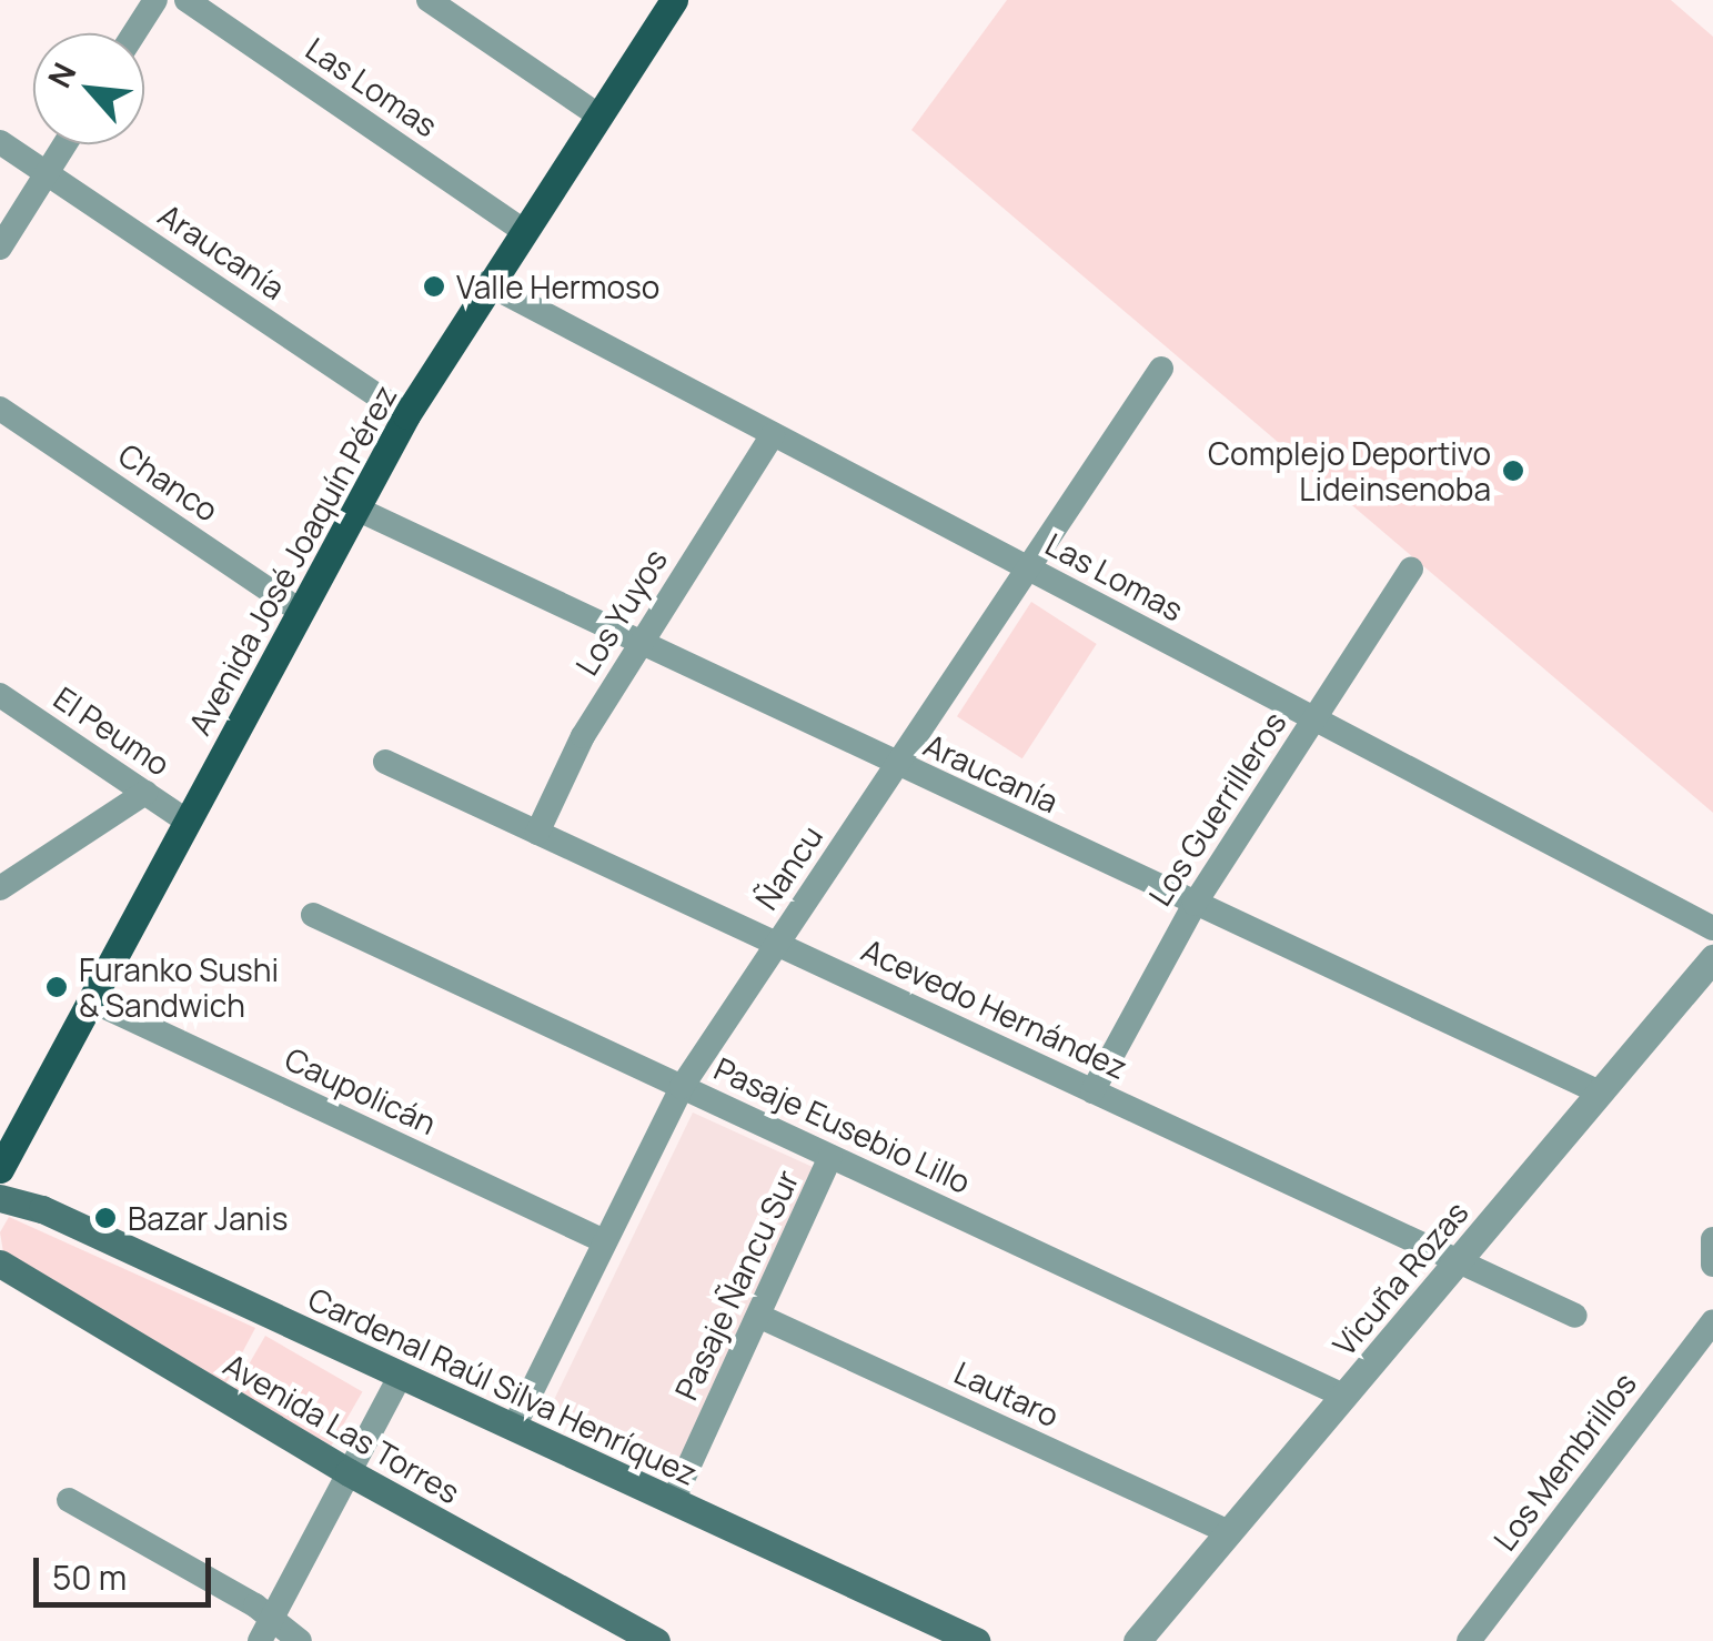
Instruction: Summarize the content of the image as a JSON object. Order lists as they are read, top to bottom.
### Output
{
  "streets": {
    "main road": ["Avenida José Joaquín Pérez", "Cardenal Raúl Silva Henríquez", "Avenida Las Torres"],
    "street": [
      "Las Lomas",
      "Araucanía",
      "Chanco",
      "Los Yuyos",
      "El Peumo",
      "Los Guerrilleros",
      "Ñancu",
      "Acevedo Hernández",
      "Caupolicán",
      "Pasaje Eusebio Lillo",
      "Vicuña Rozas",
      "Pasaje Ñancu Sur",
      "Lautaro",
      "Los Membrillos"
    ]
  },
  "crossings": [
    ["Las Lomas", "Avenida José Joaquín Pérez"],
    ["Las Lomas", "Los Yuyos"],
    ["Las Lomas", "Los Guerrilleros"],
    ["Las Lomas", "Ñancu"],
    ["Araucanía", "Avenida José Joaquín Pérez"],
    ["Araucanía", "Los Yuyos"],
    ["Araucanía", "Los Guerrilleros"],
    ["Araucanía", "Ñancu"],
    ["Araucanía", "Vicuña Rozas"],
    ["Chanco", "Avenida José Joaquín Pérez"],
    ["Avenida José Joaquín Pérez", "El Peumo"],
    ["Avenida José Joaquín Pérez", "Caupolicán"],
    ["Los Yuyos", "Acevedo Hernández"],
    ["Los Guerrilleros", "Acevedo Hernández"],
    ["Ñancu", "Acevedo Hernández"],
    ["Ñancu", "Caupolicán"],
    ["Ñancu", "Pasaje Eusebio Lillo"],
    ["Ñancu", "Cardenal Raúl Silva Henríquez"],
    ["Acevedo Hernández", "Vicuña Rozas"],
    ["Pasaje Eusebio Lillo", "Vicuña Rozas"],
    ["Pasaje Eusebio Lillo", "Pasaje Ñancu Sur"],
    ["Vicuña Rozas", "Lautaro"],
    ["Pasaje Ñancu Sur", "Cardenal Raúl Silva Henríquez"],
    ["Pasaje Ñancu Sur", "Lautaro"]
  ],
  "places": [
    "Valle Hermoso",
    "Complejo Deportivo Lideinsenoba",
    "Furanko Sushi & Sandwich",
    "Bazar Janis"
  ],
  "scale_bar": "50 m",
  "north": "top left"
}
